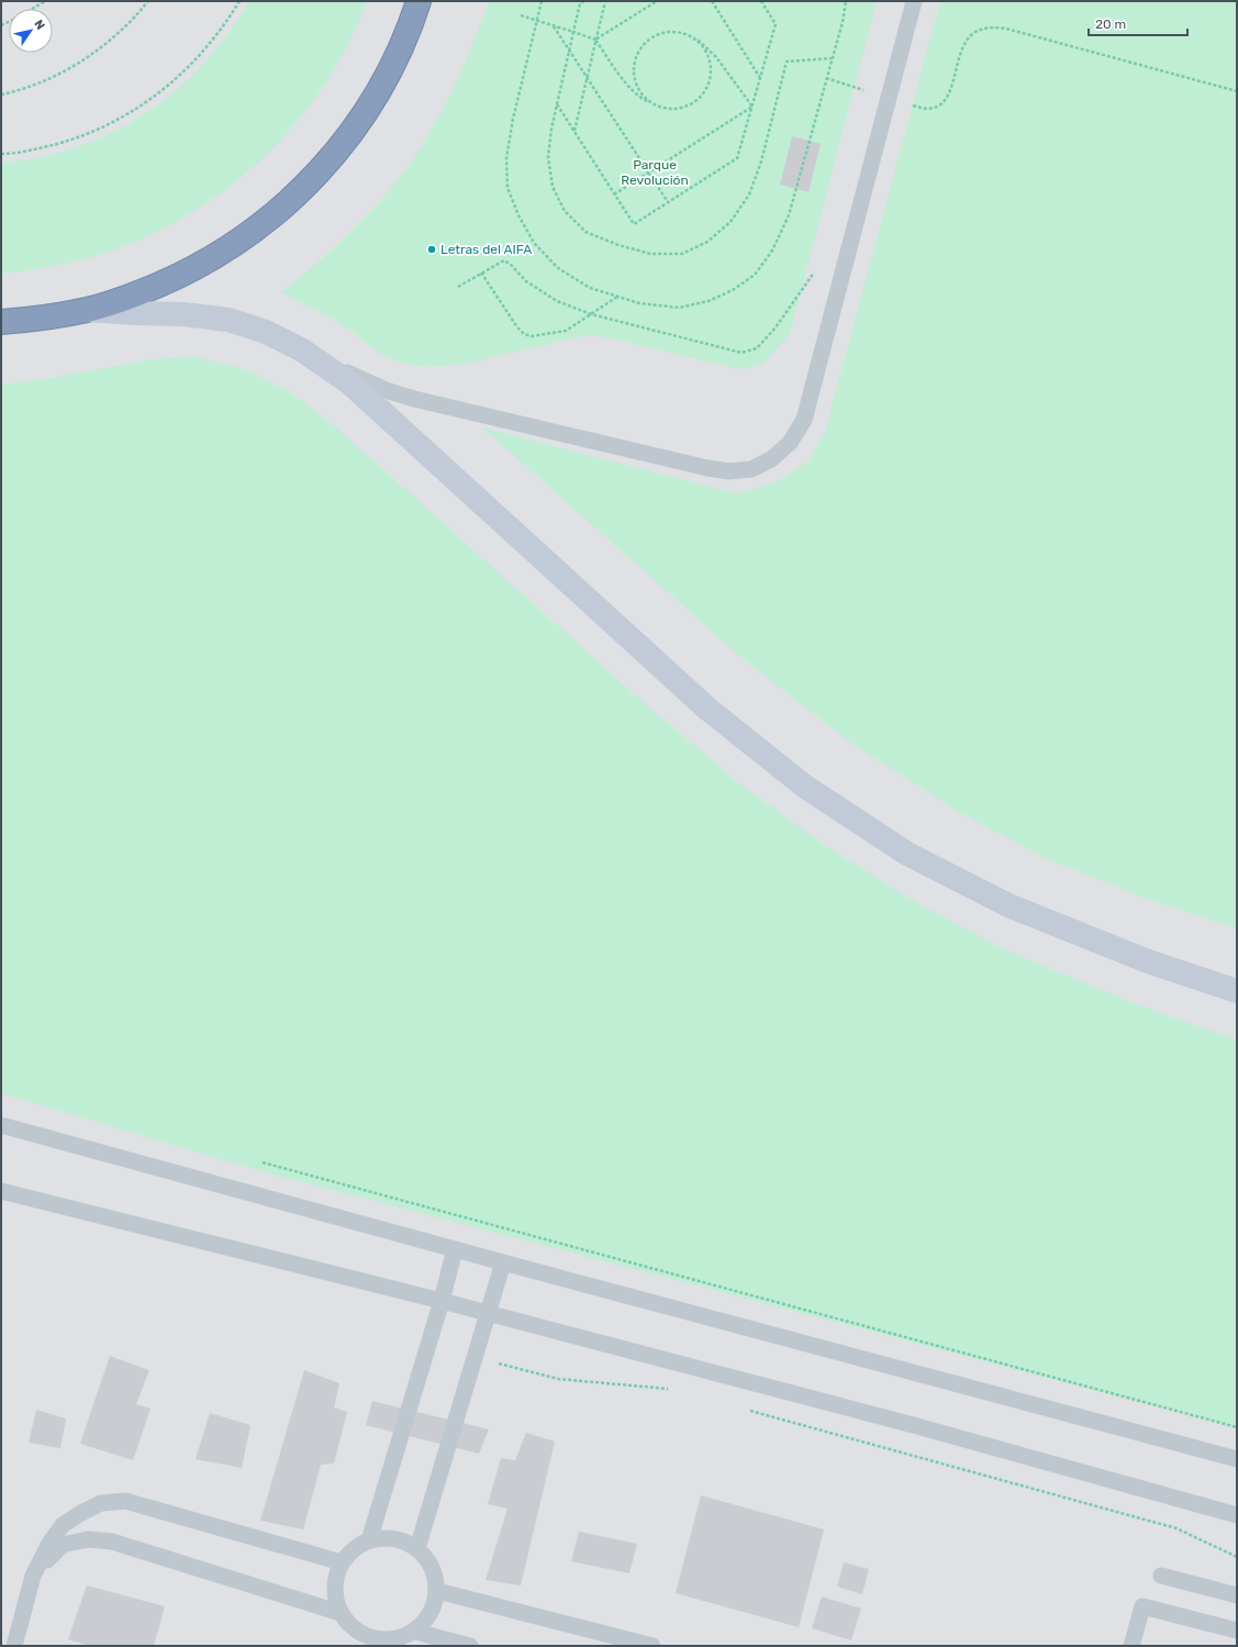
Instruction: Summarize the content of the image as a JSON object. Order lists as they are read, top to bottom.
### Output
{
  "parks": ["Parque Revolución"],
  "places": ["Letras del AIFA"],
  "scale_bar": "20 m",
  "north": "top right"
}
